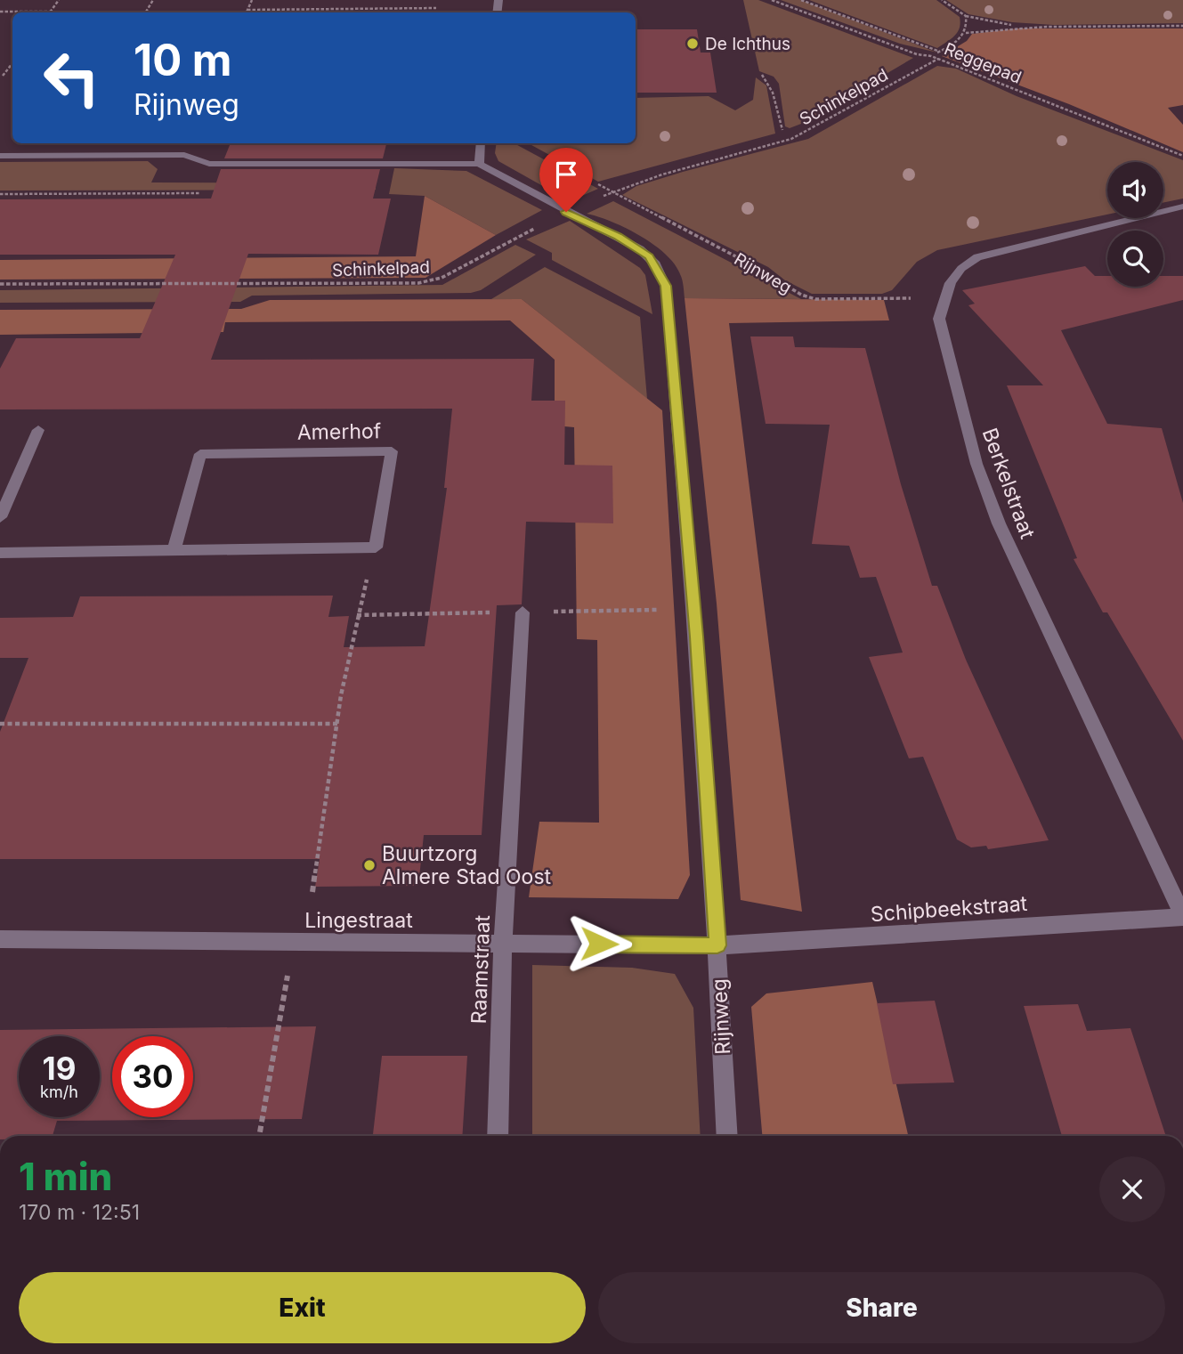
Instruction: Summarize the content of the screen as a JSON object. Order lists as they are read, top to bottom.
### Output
{
  "streets": {
    "street": [
      "Rijnweg",
      "Amerhof",
      "Berkelstraat",
      "Schipbeekstraat",
      "Lingestraat",
      "Raamstraat"
    ],
    "path": ["Reggepad", "Schinkelpad"]
  },
  "crossings": [
    ["Reggepad", "Schinkelpad"],
    ["Schinkelpad", "Rijnweg"],
    ["Rijnweg", "Berkelstraat"],
    ["Rijnweg", "Schipbeekstraat"],
    ["Rijnweg", "Lingestraat"],
    ["Berkelstraat", "Schipbeekstraat"],
    ["Schipbeekstraat", "Lingestraat"],
    ["Lingestraat", "Raamstraat"]
  ],
  "places": ["De Ichthus", "Buurtzorg Almere Stad Oost"],
  "page": {
    "turn": ["10 m", "Rijnweg"],
    "speed": "19 km/h",
    "limit": "30",
    "heading": ["1 min", "170 m · 12:51"],
    "buttons": ["Exit", "Share"]
  }
}
